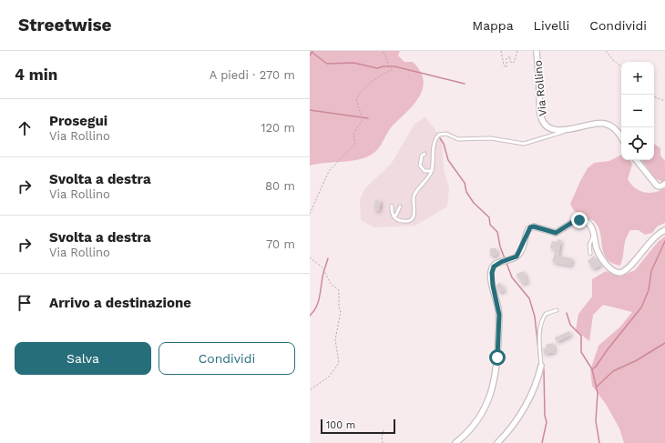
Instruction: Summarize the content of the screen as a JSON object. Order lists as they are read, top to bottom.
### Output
{
  "streets": {
    "street": ["Via Rollino"]
  },
  "scale_bar": "100 m",
  "page": {
    "header": "Streetwise",
    "nav": ["Mappa", "Livelli", "Condividi"],
    "heading": ["4 min", "A piedi · 270 m"],
    "map_buttons": ["+", "−"],
    "list": [
      ["Prosegui", "Via Rollino", "120 m"],
      ["Svolta a destra", "Via Rollino", "80 m"],
      ["Svolta a destra", "Via Rollino", "70 m"],
      "Arrivo a destinazione"
    ],
    "buttons": ["Salva", "Condividi"],
    "scale": "100 m"
  }
}
